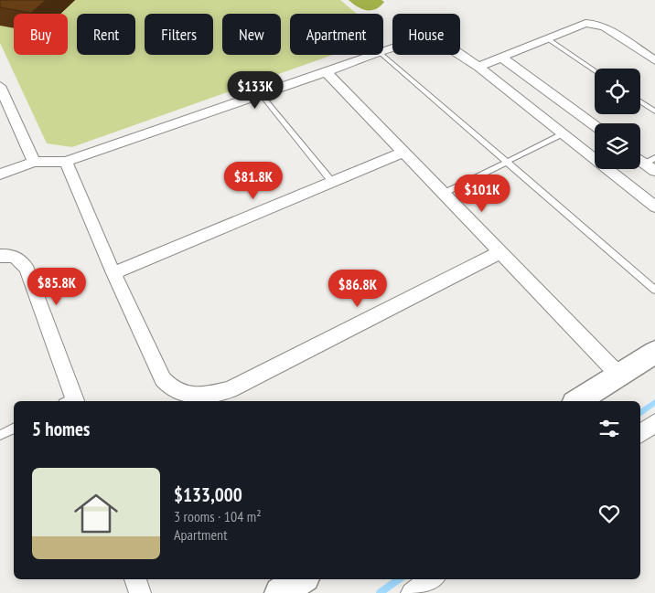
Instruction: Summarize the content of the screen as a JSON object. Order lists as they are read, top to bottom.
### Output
{
  "page": {
    "chip": [
      "Buy",
      "Rent",
      "Filters",
      "New",
      "Apartment",
      "House"
    ],
    "price": [
      "$133K",
      "$81.8K",
      "$101K",
      "$85.8K",
      "$86.8K"
    ],
    "heading": "5 homes",
    "list": [
      {
        "name": "$133,000",
        "note": "3 rooms · 104 m² · Apartment"
      }
    ]
  }
}
